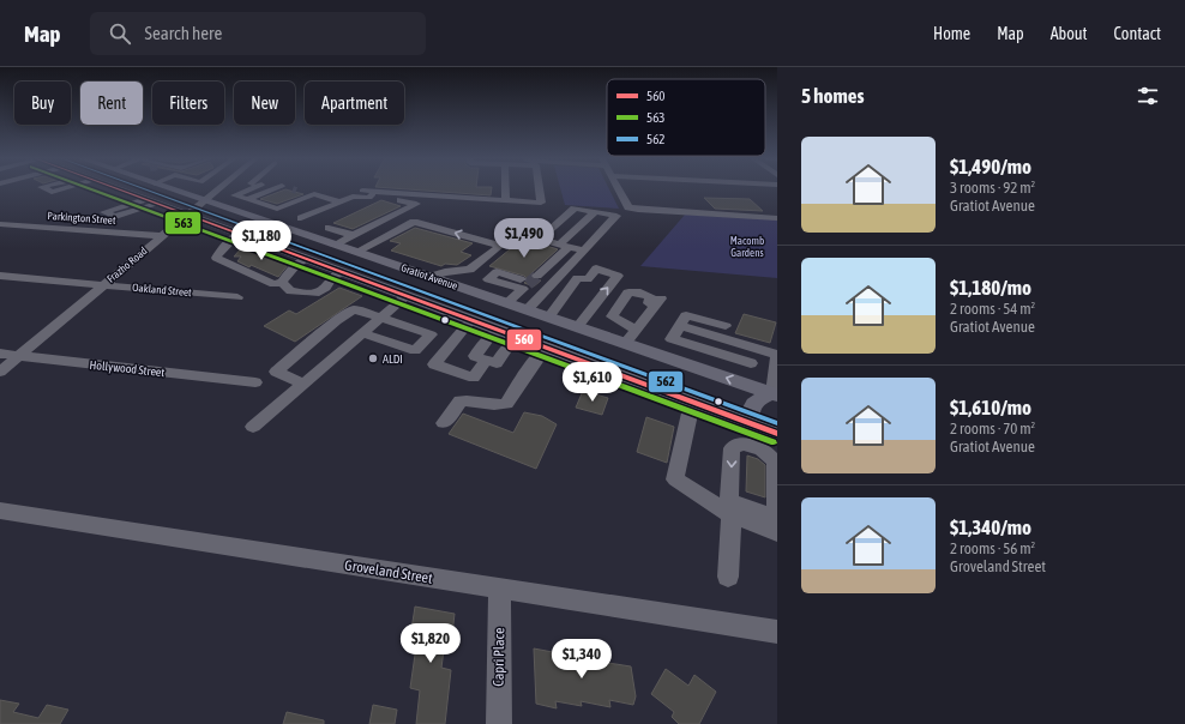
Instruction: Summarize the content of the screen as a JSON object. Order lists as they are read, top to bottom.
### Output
{
  "streets": {
    "main road": ["Gratiot Avenue"],
    "street": [
      "Parkington Street",
      "Frazho Road",
      "Oakland Street",
      "Hollywood Street",
      "Groveland Street",
      "Capri Place"
    ]
  },
  "crossings": [
    ["Parkington Street", "Frazho Road"],
    ["Frazho Road", "Gratiot Avenue"],
    ["Frazho Road", "Oakland Street"],
    ["Frazho Road", "Hollywood Street"],
    ["Groveland Street", "Capri Place"]
  ],
  "parks": ["Macomb Gardens"],
  "places": ["ALDI"],
  "lines": ["transit line 560", "transit line 563", "transit line 562"],
  "legend": ["560", "563", "562"],
  "page": {
    "header": "Map",
    "search": "Search here",
    "nav": [
      "Home",
      "Map",
      "About",
      "Contact"
    ],
    "heading": "5 homes",
    "chip": [
      "Buy",
      "Rent",
      "Filters",
      "New",
      "Apartment"
    ],
    "list": [
      {
        "name": "$1,490/mo",
        "note": "3 rooms · 92 m² · Gratiot Avenue"
      },
      {
        "name": "$1,180/mo",
        "note": "2 rooms · 54 m² · Gratiot Avenue"
      },
      {
        "name": "$1,610/mo",
        "note": "2 rooms · 70 m² · Gratiot Avenue"
      },
      {
        "name": "$1,340/mo",
        "note": "2 rooms · 56 m² · Groveland Street"
      }
    ],
    "price": [
      "$1,490",
      "$1,180",
      "$1,610",
      "$1,820",
      "$1,340"
    ]
  }
}
